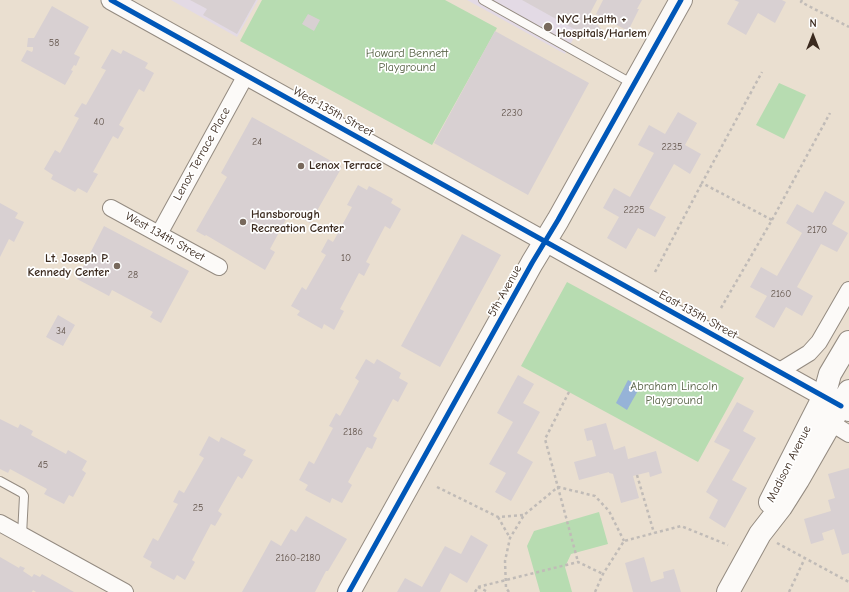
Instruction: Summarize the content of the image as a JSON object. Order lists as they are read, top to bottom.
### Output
{
  "streets": {
    "main road": ["5th Avenue", "Madison Avenue"],
    "street": [
      "West 135th Street",
      "Lenox Terrace Place",
      "West 134th Street",
      "East 135th Street"
    ]
  },
  "crossings": [
    ["West 135th Street", "Lenox Terrace Place"],
    ["West 135th Street", "5th Avenue"],
    ["West 135th Street", "East 135th Street"],
    ["Lenox Terrace Place", "West 134th Street"],
    ["5th Avenue", "East 135th Street"],
    ["East 135th Street", "Madison Avenue"]
  ],
  "parks": ["Howard Bennett Playground", "Abraham Lincoln Playground"],
  "places": [
    "NYC Health + Hospitals/Harlem",
    "Lenox Terrace",
    "Hansborough Recreation Center",
    "Lt. Joseph P. Kennedy Center"
  ],
  "house_numbers": [
    "58",
    "2230",
    "40",
    "24",
    "2235",
    "2225",
    "2170",
    "10",
    "28",
    "2160",
    "34",
    "2186",
    "45",
    "25",
    "2160-2180"
  ],
  "north": "top"
}
